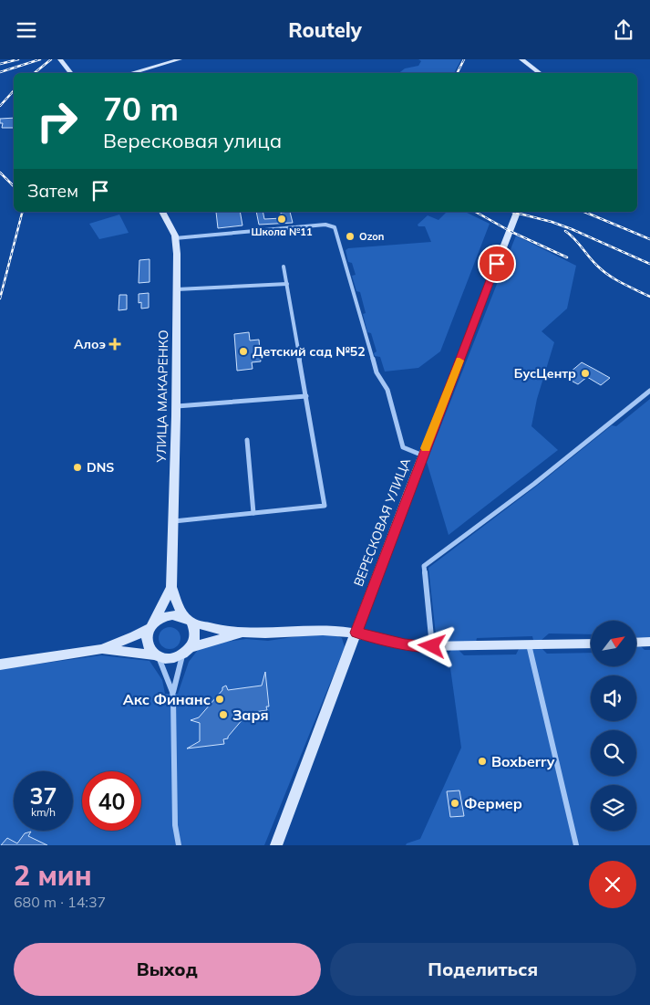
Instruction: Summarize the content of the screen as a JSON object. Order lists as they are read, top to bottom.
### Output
{
  "streets": {
    "street": ["УЛИЦА МАКАРЕНКО", "ВЕРЕСКОВАЯ УЛИЦА"]
  },
  "places": {
    "other": [
      "Школа №11",
      "Ozon",
      "Детский сад №52",
      "БусЦентр",
      "DNS",
      "Акс Финанс",
      "Заря",
      "Boxberry",
      "Фермер"
    ],
    "health": ["Алоэ"]
  },
  "north": "top right",
  "page": {
    "header": "Routely",
    "turn": ["70 m", "Вересковая улица"],
    "then": "Затем",
    "speed": "37 km/h",
    "limit": "40",
    "heading": ["2 мин", "680 m · 14:37"],
    "buttons": ["Выход", "Поделиться"]
  }
}
